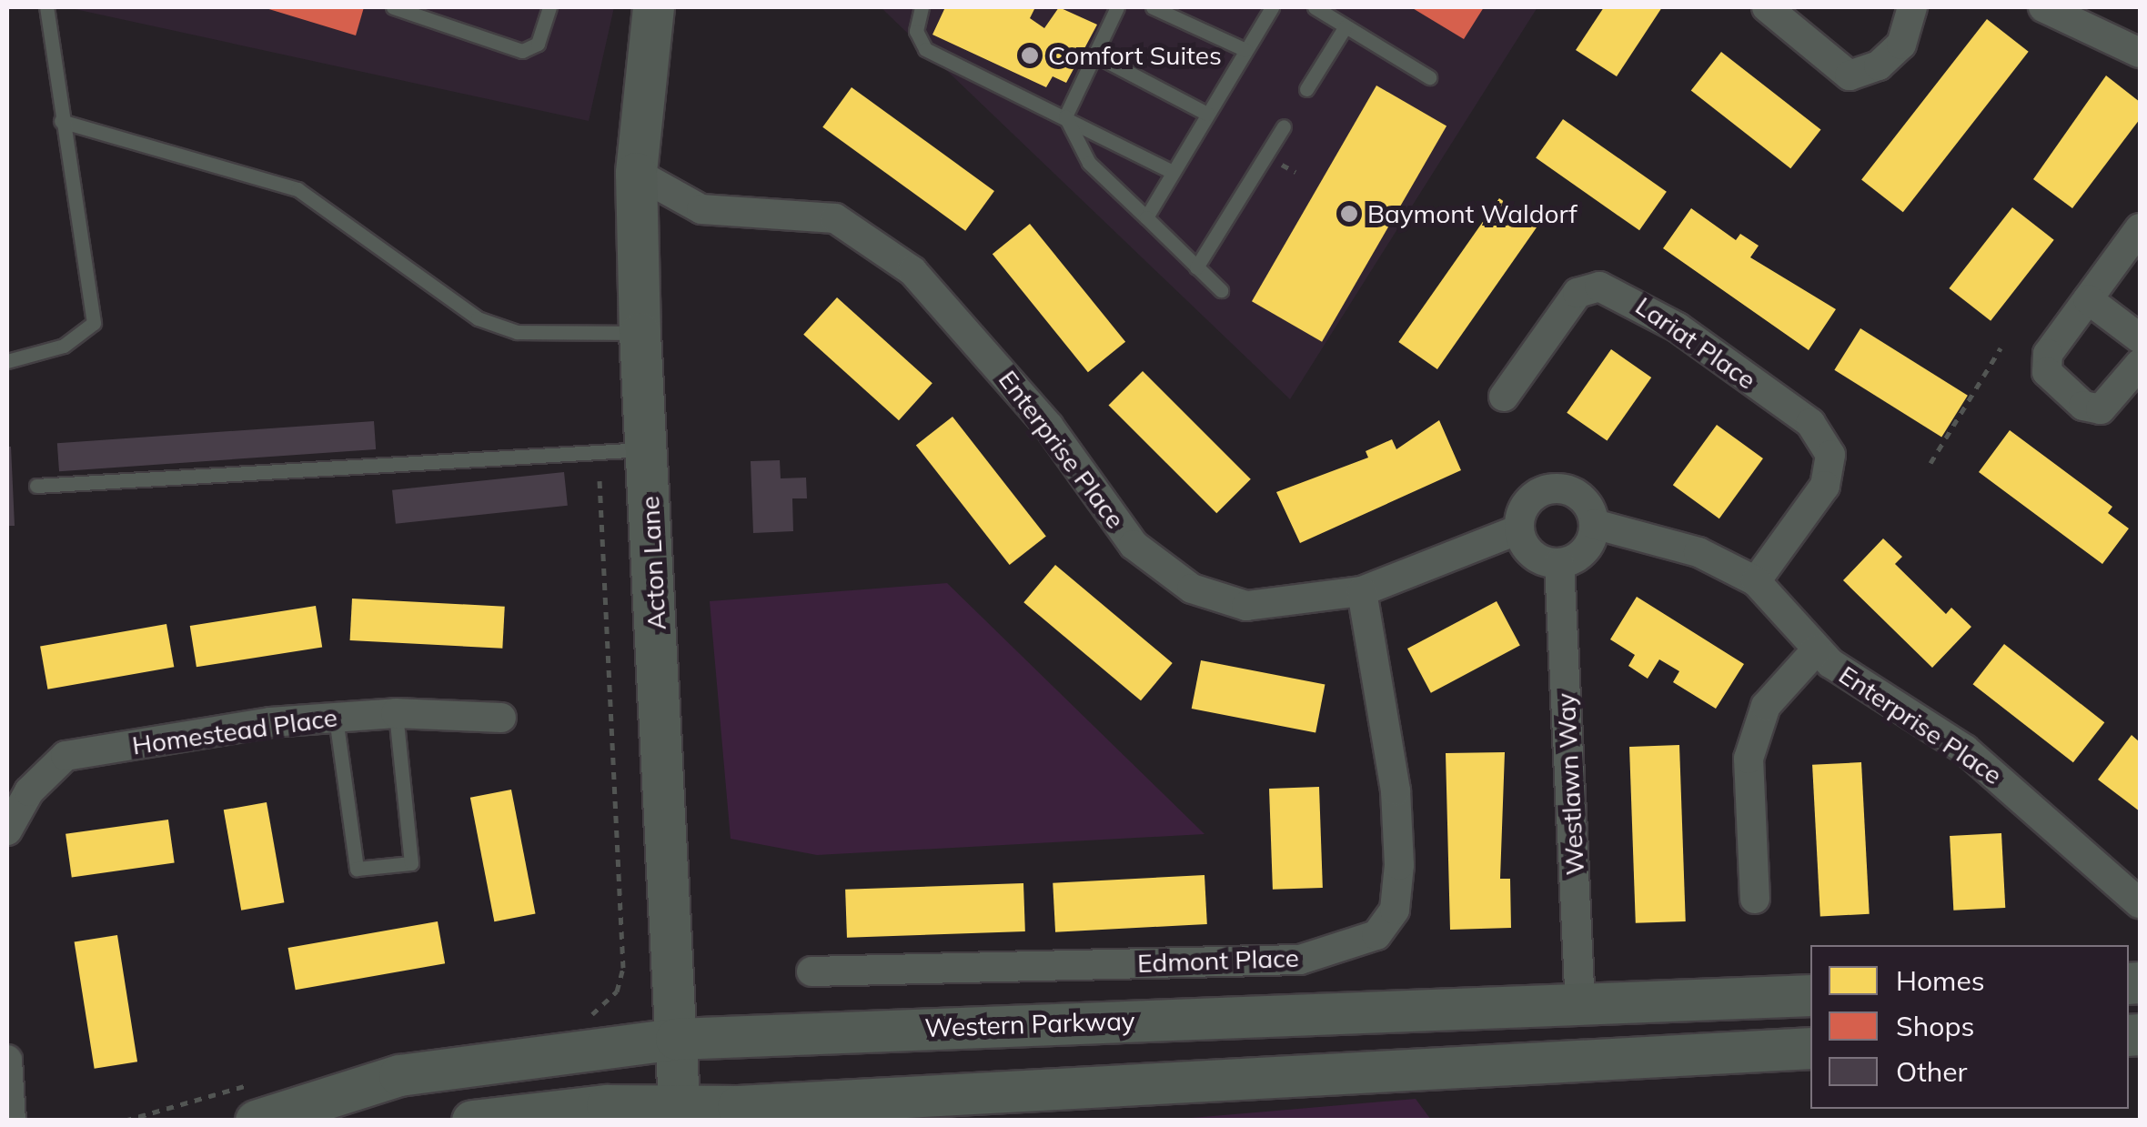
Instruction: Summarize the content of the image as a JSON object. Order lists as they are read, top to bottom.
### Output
{
  "streets": {
    "main road": ["Acton Lane", "Western Parkway"],
    "street": [
      "Lariat Place",
      "Enterprise Place",
      "Homestead Place",
      "Westlawn Way",
      "Edmont Place"
    ]
  },
  "crossings": [
    ["Lariat Place", "Enterprise Place"],
    ["Enterprise Place", "Acton Lane"],
    ["Enterprise Place", "Westlawn Way"],
    ["Enterprise Place", "Edmont Place"],
    ["Acton Lane", "Western Parkway"],
    ["Westlawn Way", "Western Parkway"]
  ],
  "places": ["Comfort Suites", "Baymont Waldorf"],
  "legend": ["Homes", "Shops", "Other"]
}
